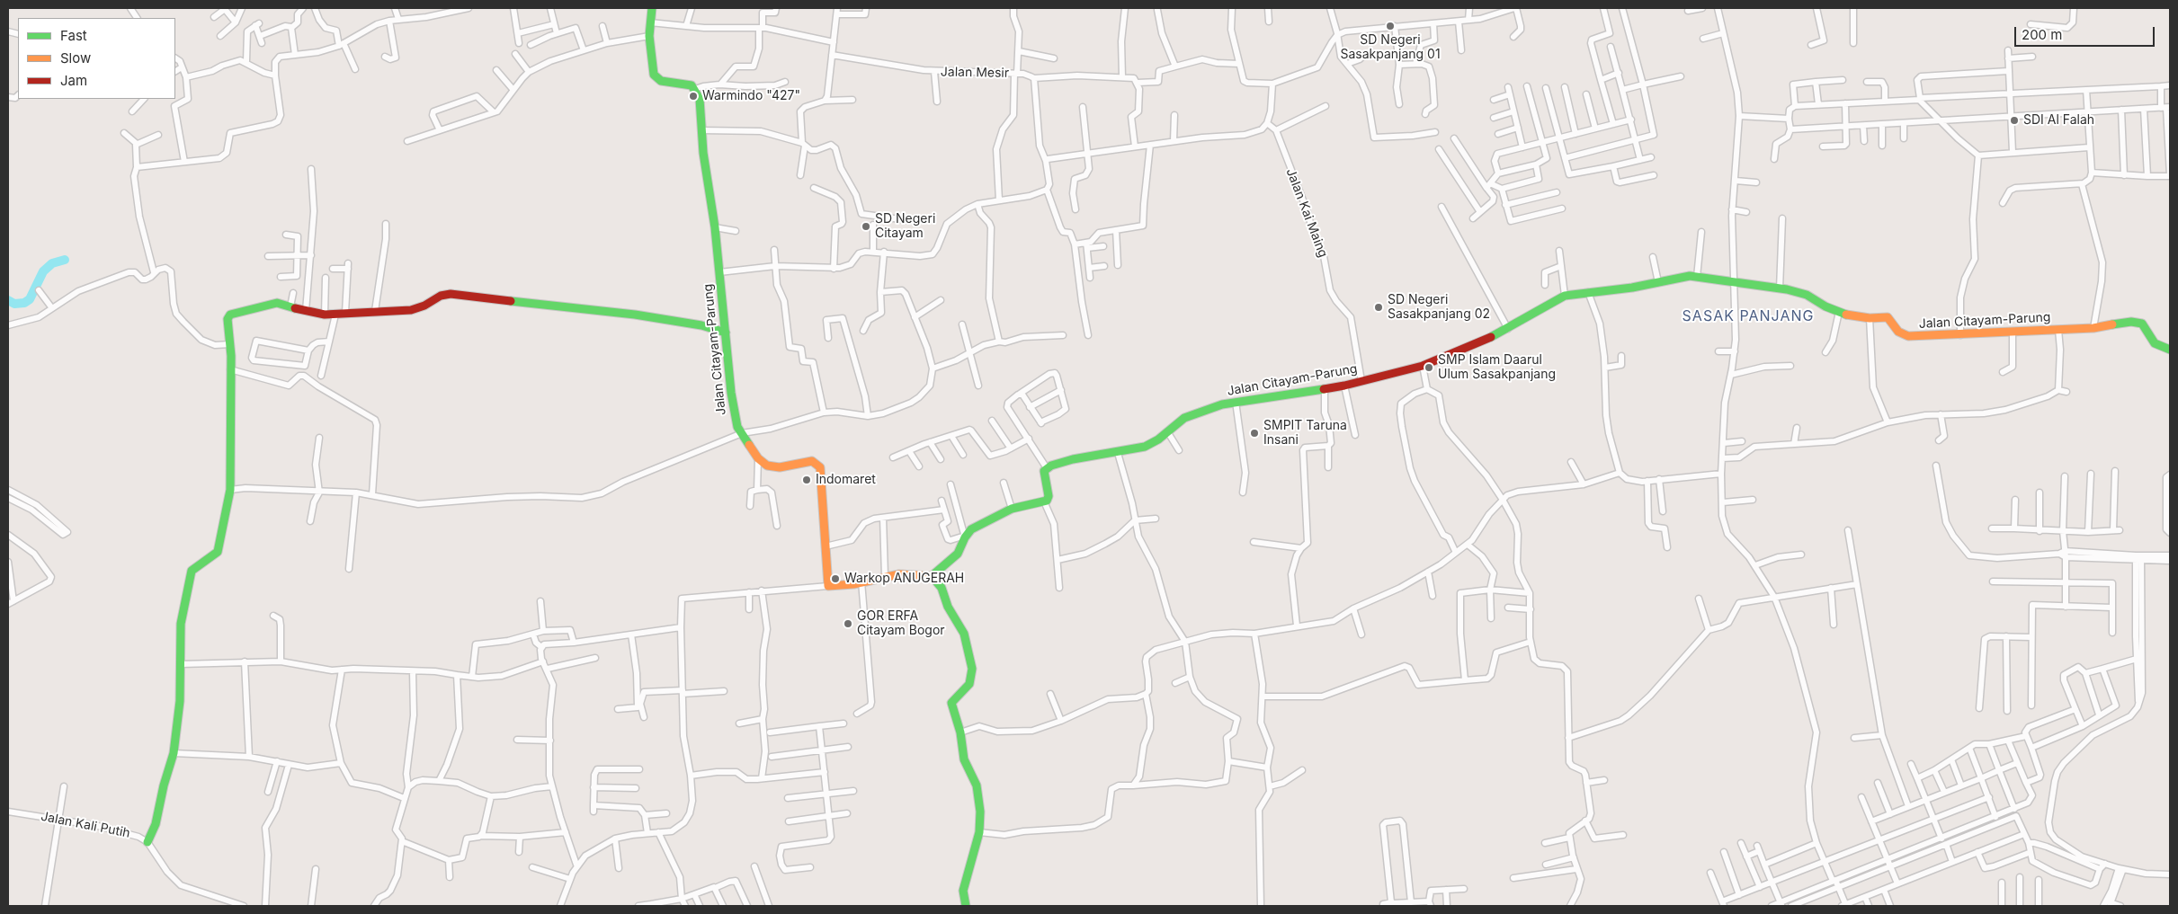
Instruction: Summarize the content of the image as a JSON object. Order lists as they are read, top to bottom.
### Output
{
  "streets": {
    "street": [
      "Jalan Mesir",
      "Jalan Kai Maing",
      "Jalan Citayam-Parung",
      "Jalan Kali Putih"
    ]
  },
  "crossings": [
    ["Jalan Kai Maing", "Jalan Citayam-Parung"]
  ],
  "districts": ["SASAK PANJANG"],
  "places": [
    "SD Negeri Sasakpanjang 01",
    "Warmindo \"427\"",
    "SDI Al Falah",
    "SD Negeri Citayam",
    "SD Negeri Sasakpanjang 02",
    "SMP Islam Daarul Ulum Sasakpanjang",
    "SMPIT Taruna Insani",
    "Indomaret",
    "Warkop ANUGERAH",
    "GOR ERFA Citayam Bogor"
  ],
  "legend": ["Fast", "Slow", "Jam"],
  "scale_bar": "200 m"
}
